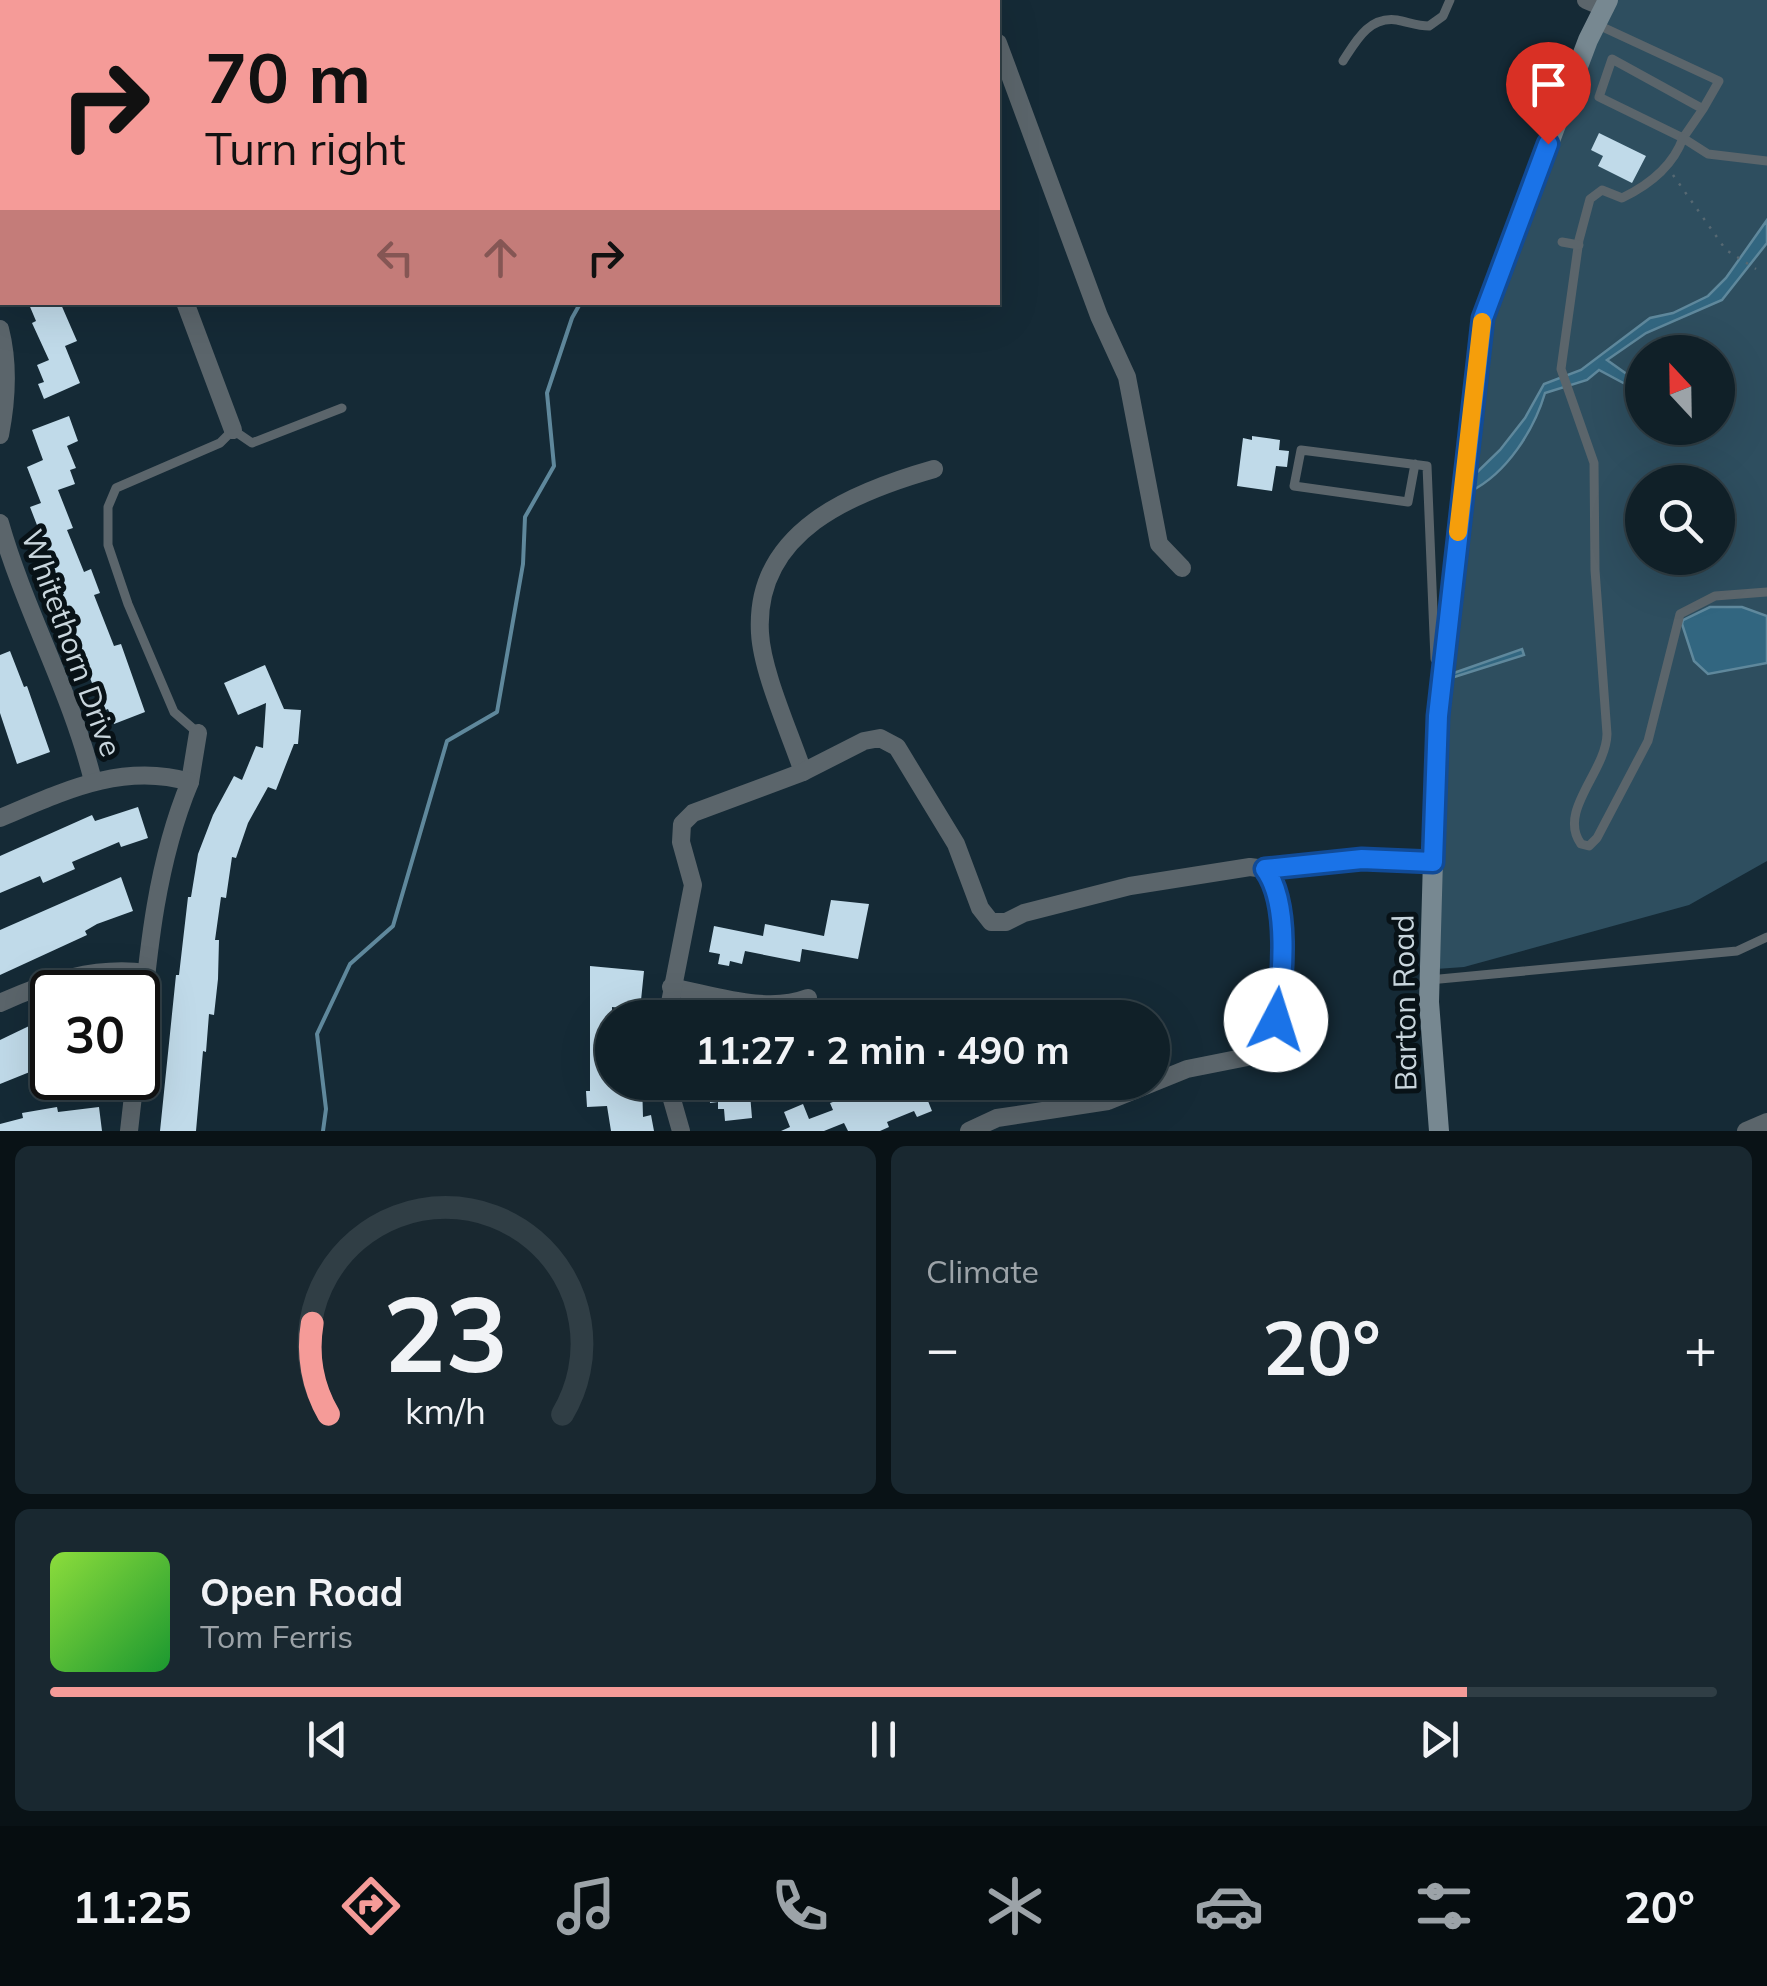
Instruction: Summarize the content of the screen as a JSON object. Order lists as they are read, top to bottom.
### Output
{
  "streets": {
    "street": ["Whitethorn Drive", "Barton Road"]
  },
  "north": "top",
  "page": {
    "turn": ["70 m", "Turn right"],
    "limit": "30",
    "trip": "11:27 · 2 min · 490 m",
    "tile": "Climate",
    "heat": ["−", "20°", "+"],
    "song": ["Open Road", "Tom Ferris"],
    "tabs": ["11:25", "20°"],
    "gauge": ["23", "km/h"]
  }
}
